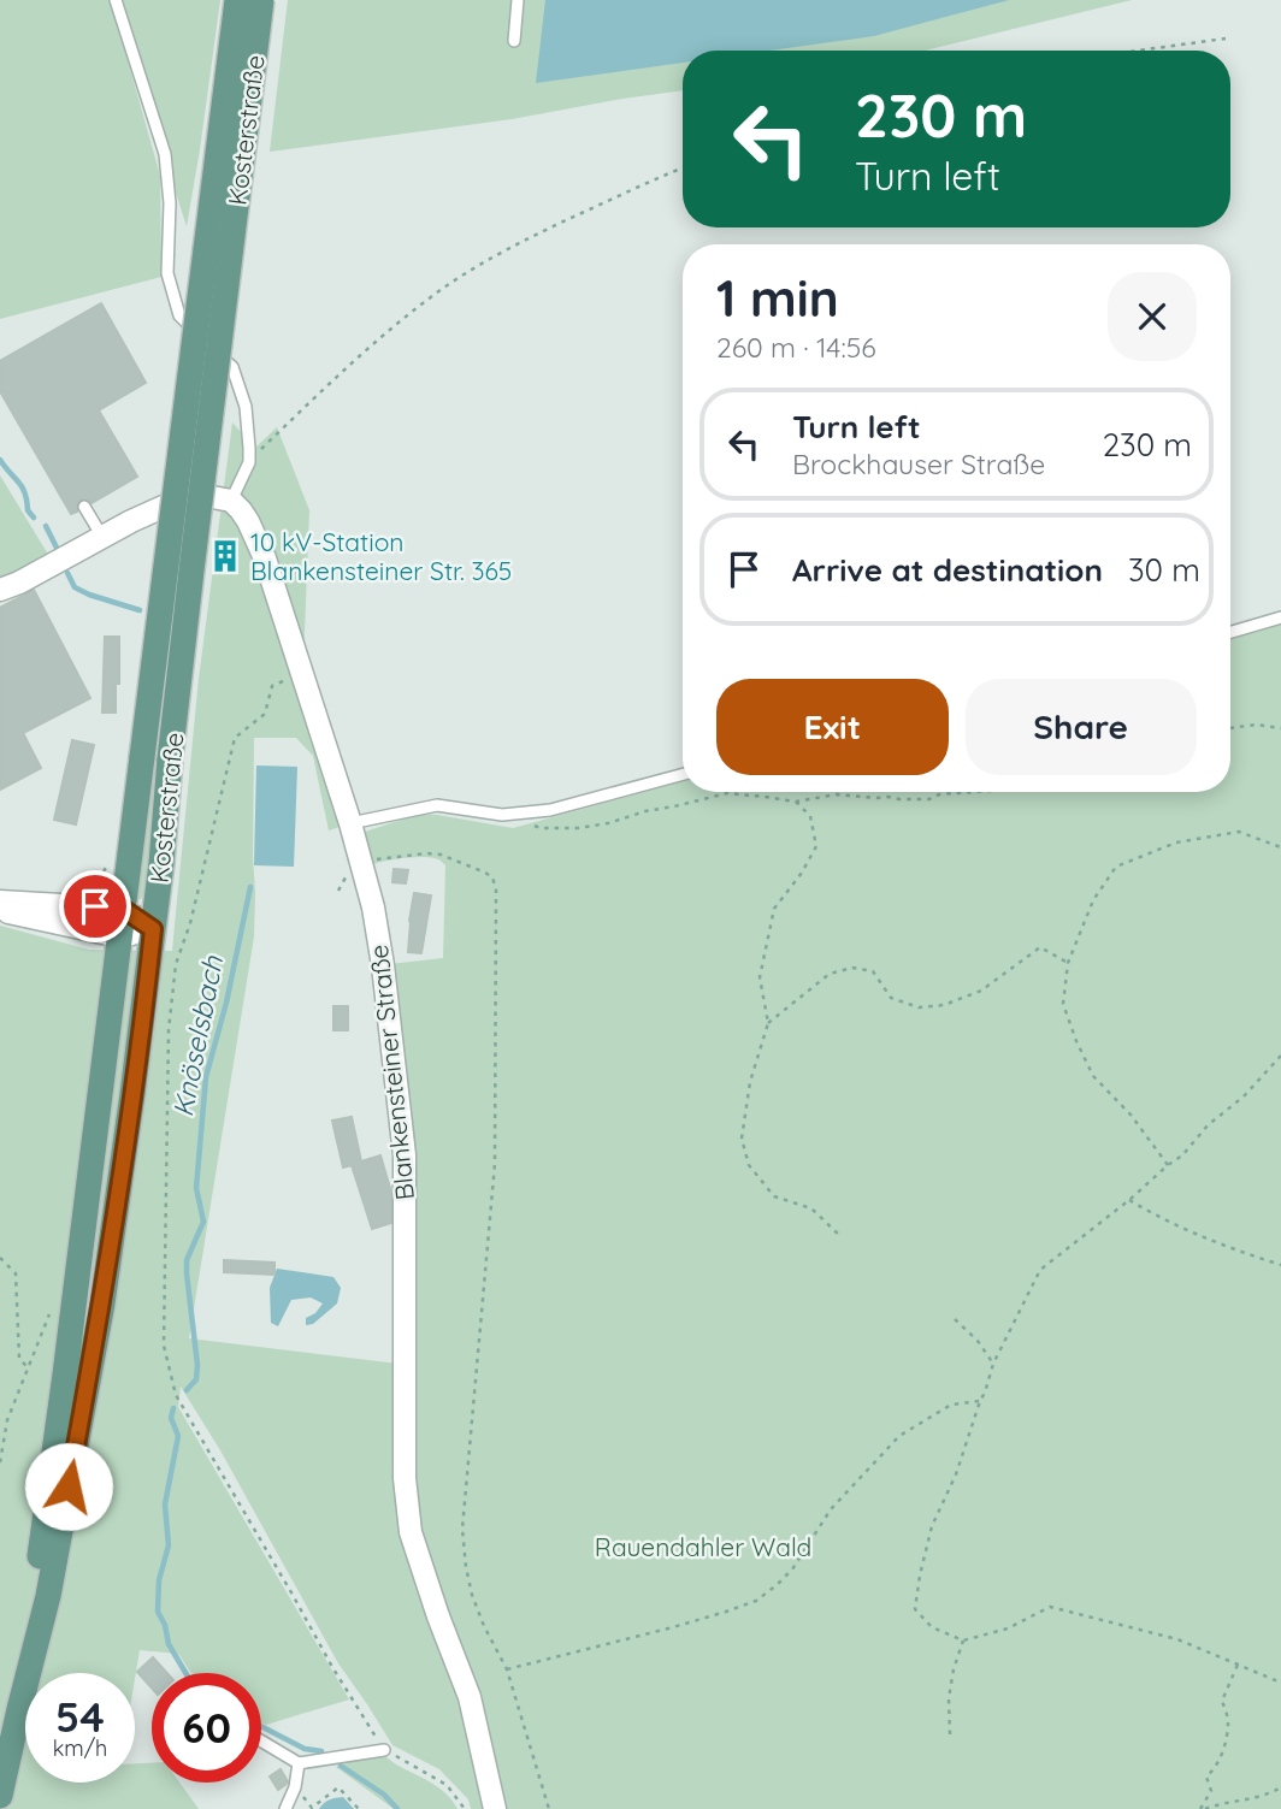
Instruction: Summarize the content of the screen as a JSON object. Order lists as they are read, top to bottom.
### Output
{
  "streets": {
    "main road": ["Kosterstraße"],
    "street": ["Blankensteiner Straße"]
  },
  "water": ["Knöselsbach"],
  "parks": ["Rauendahler Wald"],
  "places": {
    "building": ["10 kV-Station Blankensteiner Str. 365"]
  },
  "page": {
    "turn": ["230 m", "Turn left"],
    "heading": ["1 min", "260 m · 14:56"],
    "list": [
      {
        "name": "Turn left",
        "note": "Brockhauser Straße",
        "value": "230 m"
      },
      {
        "name": "Arrive at destination",
        "value": "30 m"
      }
    ],
    "buttons": ["Exit", "Share"],
    "speed": "54 km/h",
    "limit": "60"
  }
}
